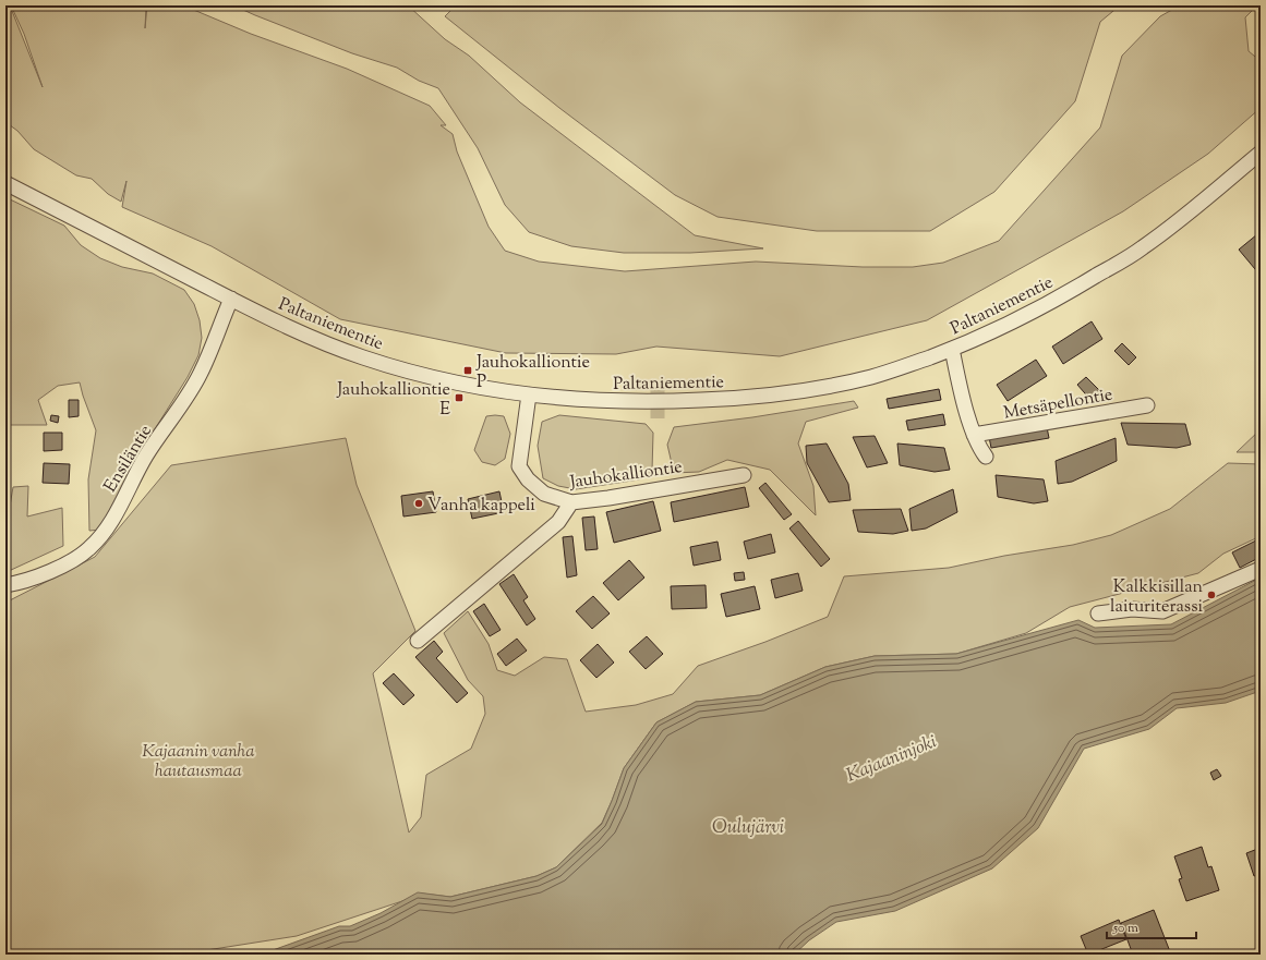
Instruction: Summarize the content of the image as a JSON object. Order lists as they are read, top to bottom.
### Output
{
  "streets": {
    "street": [
      "Paltaniementie",
      "Metsäpellontie",
      "Ensiläntie",
      "Jauhokalliontie"
    ]
  },
  "crossings": [
    ["Paltaniementie", "Ensiläntie"],
    ["Paltaniementie", "Jauhokalliontie"]
  ],
  "water": ["Kajaaninjoki", "Oulujärvi"],
  "parks": ["Kajaanin vanha hautausmaa"],
  "places": {
    "transit": ["Jauhokalliontie P", "Jauhokalliontie E"],
    "other": ["Vanha kappeli", "Kalkkisillan laituriterassi"]
  },
  "scale_bar": "50 m"
}
